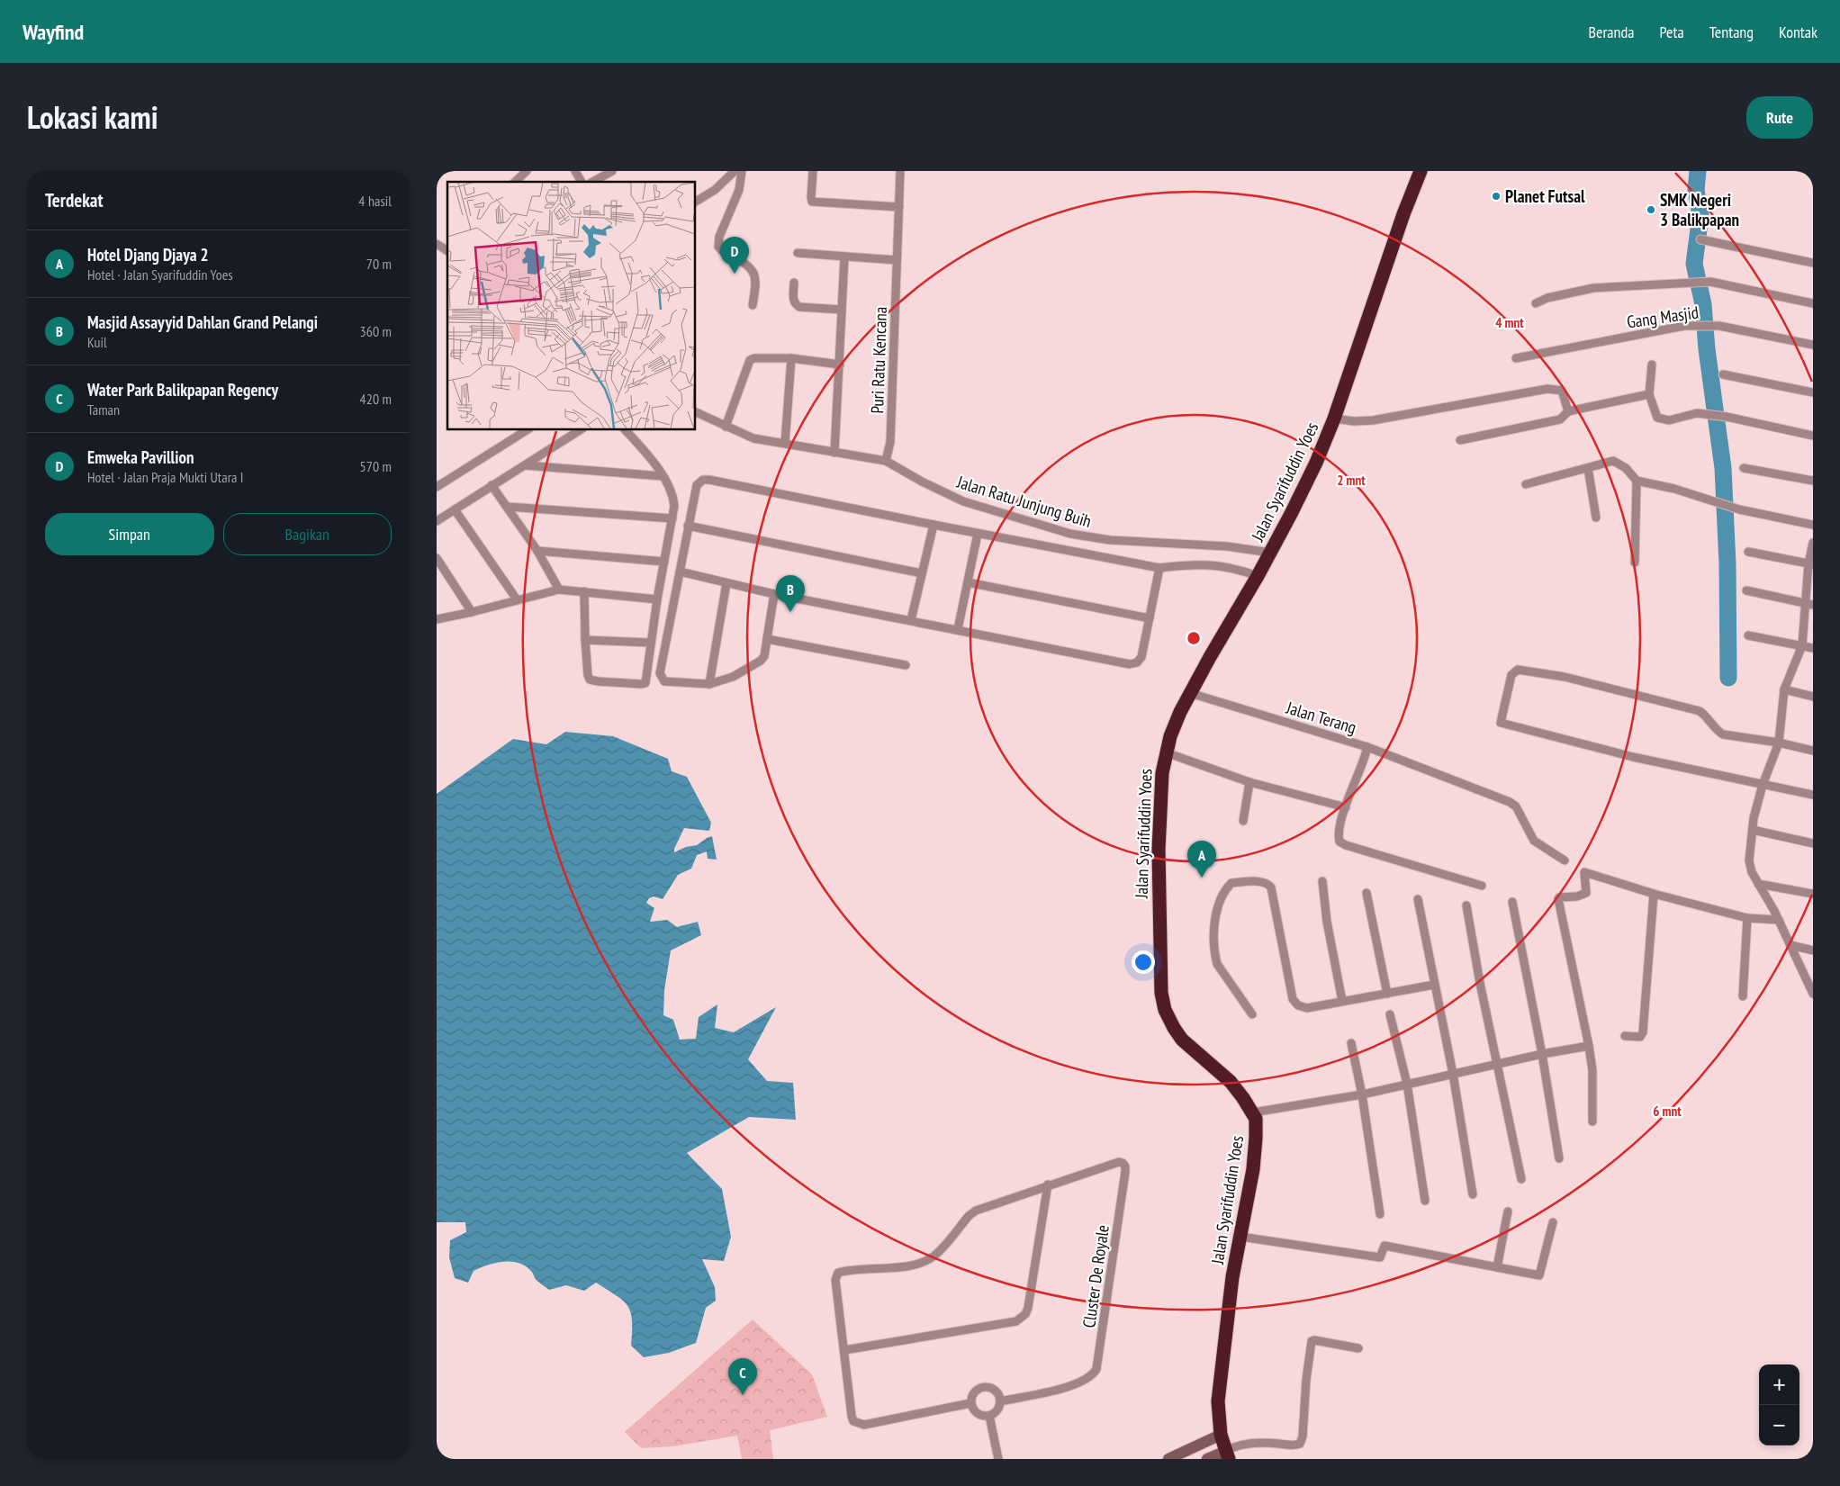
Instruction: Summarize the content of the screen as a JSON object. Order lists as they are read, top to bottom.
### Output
{
  "streets": {
    "highway": ["Jalan Syarifuddin Yoes"],
    "street": [
      "Gang Masjid",
      "Puri Ratu Kencana",
      "Jalan Ratu Junjung Buih",
      "Jalan Terang",
      "Cluster De Royale"
    ]
  },
  "crossings": [
    ["Puri Ratu Kencana", "Jalan Ratu Junjung Buih"],
    ["Jalan Syarifuddin Yoes", "Jalan Ratu Junjung Buih"],
    ["Jalan Syarifuddin Yoes", "Jalan Terang"]
  ],
  "places": ["Planet Futsal", "SMK Negeri 3 Balikpapan"],
  "page": {
    "header": "Wayfind",
    "nav": [
      "Beranda",
      "Peta",
      "Tentang",
      "Kontak"
    ],
    "title": "Lokasi kami",
    "buttons": [
      "Rute",
      ["Simpan", "Bagikan"]
    ],
    "heading": ["Terdekat", "4 hasil"],
    "list": [
      {
        "mark": "A",
        "name": "Hotel Djang Djaya 2",
        "note": "Hotel · Jalan Syarifuddin Yoes",
        "value": "70 m"
      },
      {
        "mark": "B",
        "name": "Masjid Assayyid Dahlan Grand Pelangi",
        "note": "Kuil",
        "value": "360 m"
      },
      {
        "mark": "C",
        "name": "Water Park Balikpapan Regency",
        "note": "Taman",
        "value": "420 m"
      },
      {
        "mark": "D",
        "name": "Emweka Pavillion",
        "note": "Hotel · Jalan Praja Mukti Utara I",
        "value": "570 m"
      }
    ],
    "pins": [
      "D",
      "B",
      "A",
      "C"
    ],
    "map_buttons": ["+", "−"]
  },
  "rings": ["4 mnt", "2 mnt", "6 mnt"]
}
